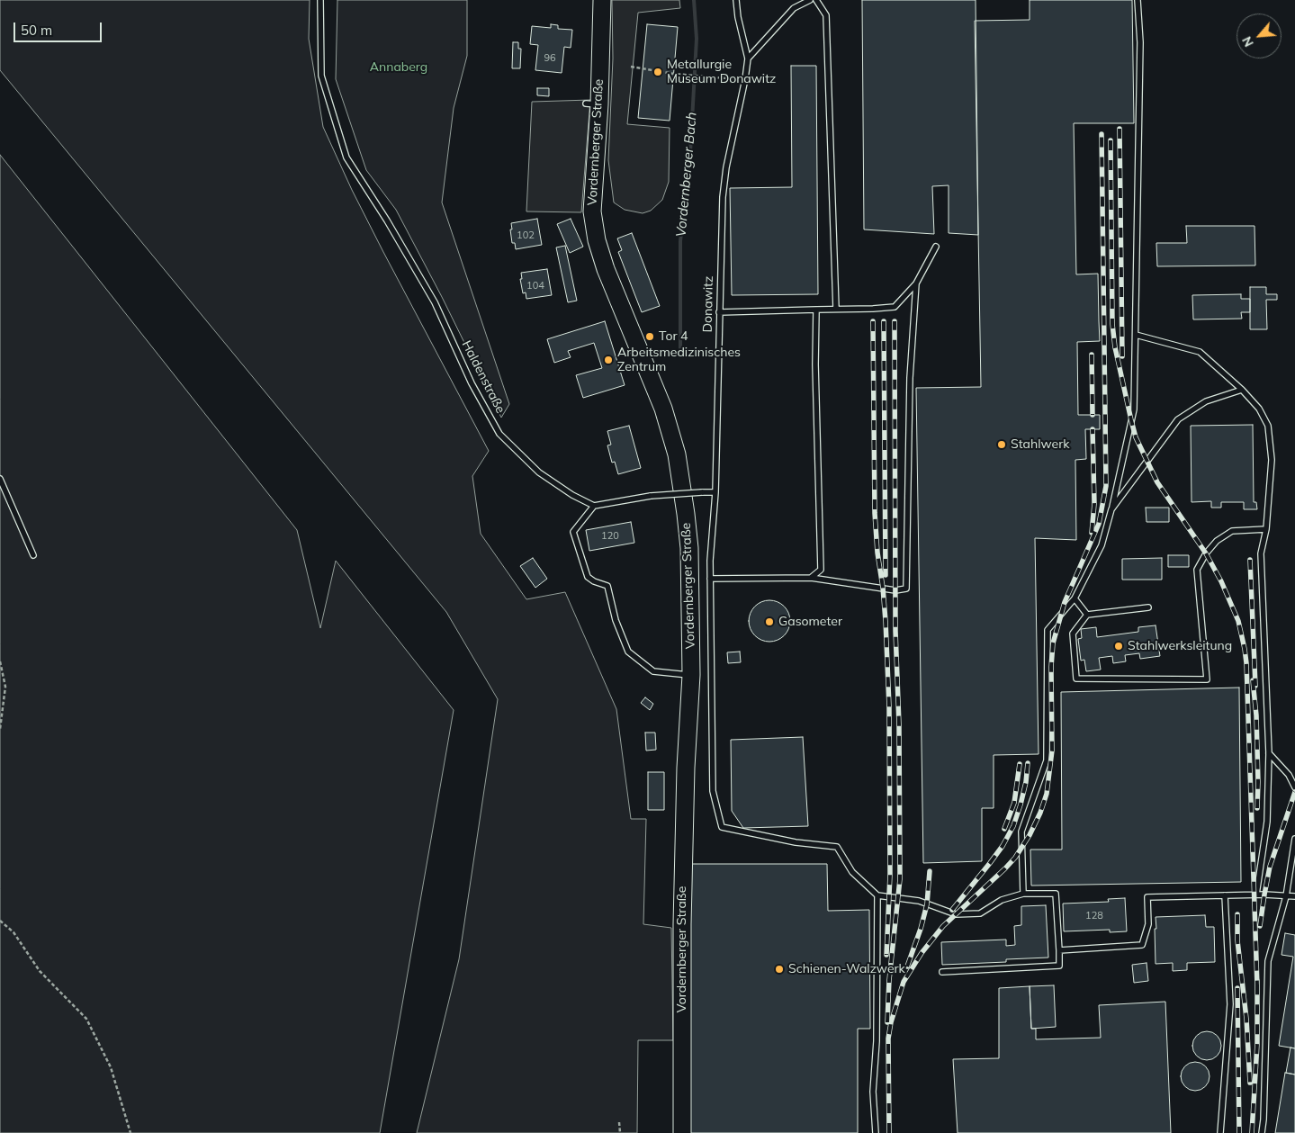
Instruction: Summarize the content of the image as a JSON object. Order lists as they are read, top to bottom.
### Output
{
  "streets": {
    "main road": ["Vordernberger Straße"],
    "lane": ["Donawitz", "Haldenstraße"]
  },
  "water": ["Vordernberger Bach"],
  "parks": ["Annaberg"],
  "places": [
    "Metallurgie Museum Donawitz",
    "Tor 4",
    "Arbeitsmedizinisches Zentrum",
    "Stahlwerk",
    "Gasometer",
    "Stahlwerksleitung",
    "Schienen-Walzwerk"
  ],
  "house_numbers": [
    "96",
    "102",
    "104",
    "120",
    "128"
  ],
  "scale_bar": "50 m",
  "north": "bottom left"
}
